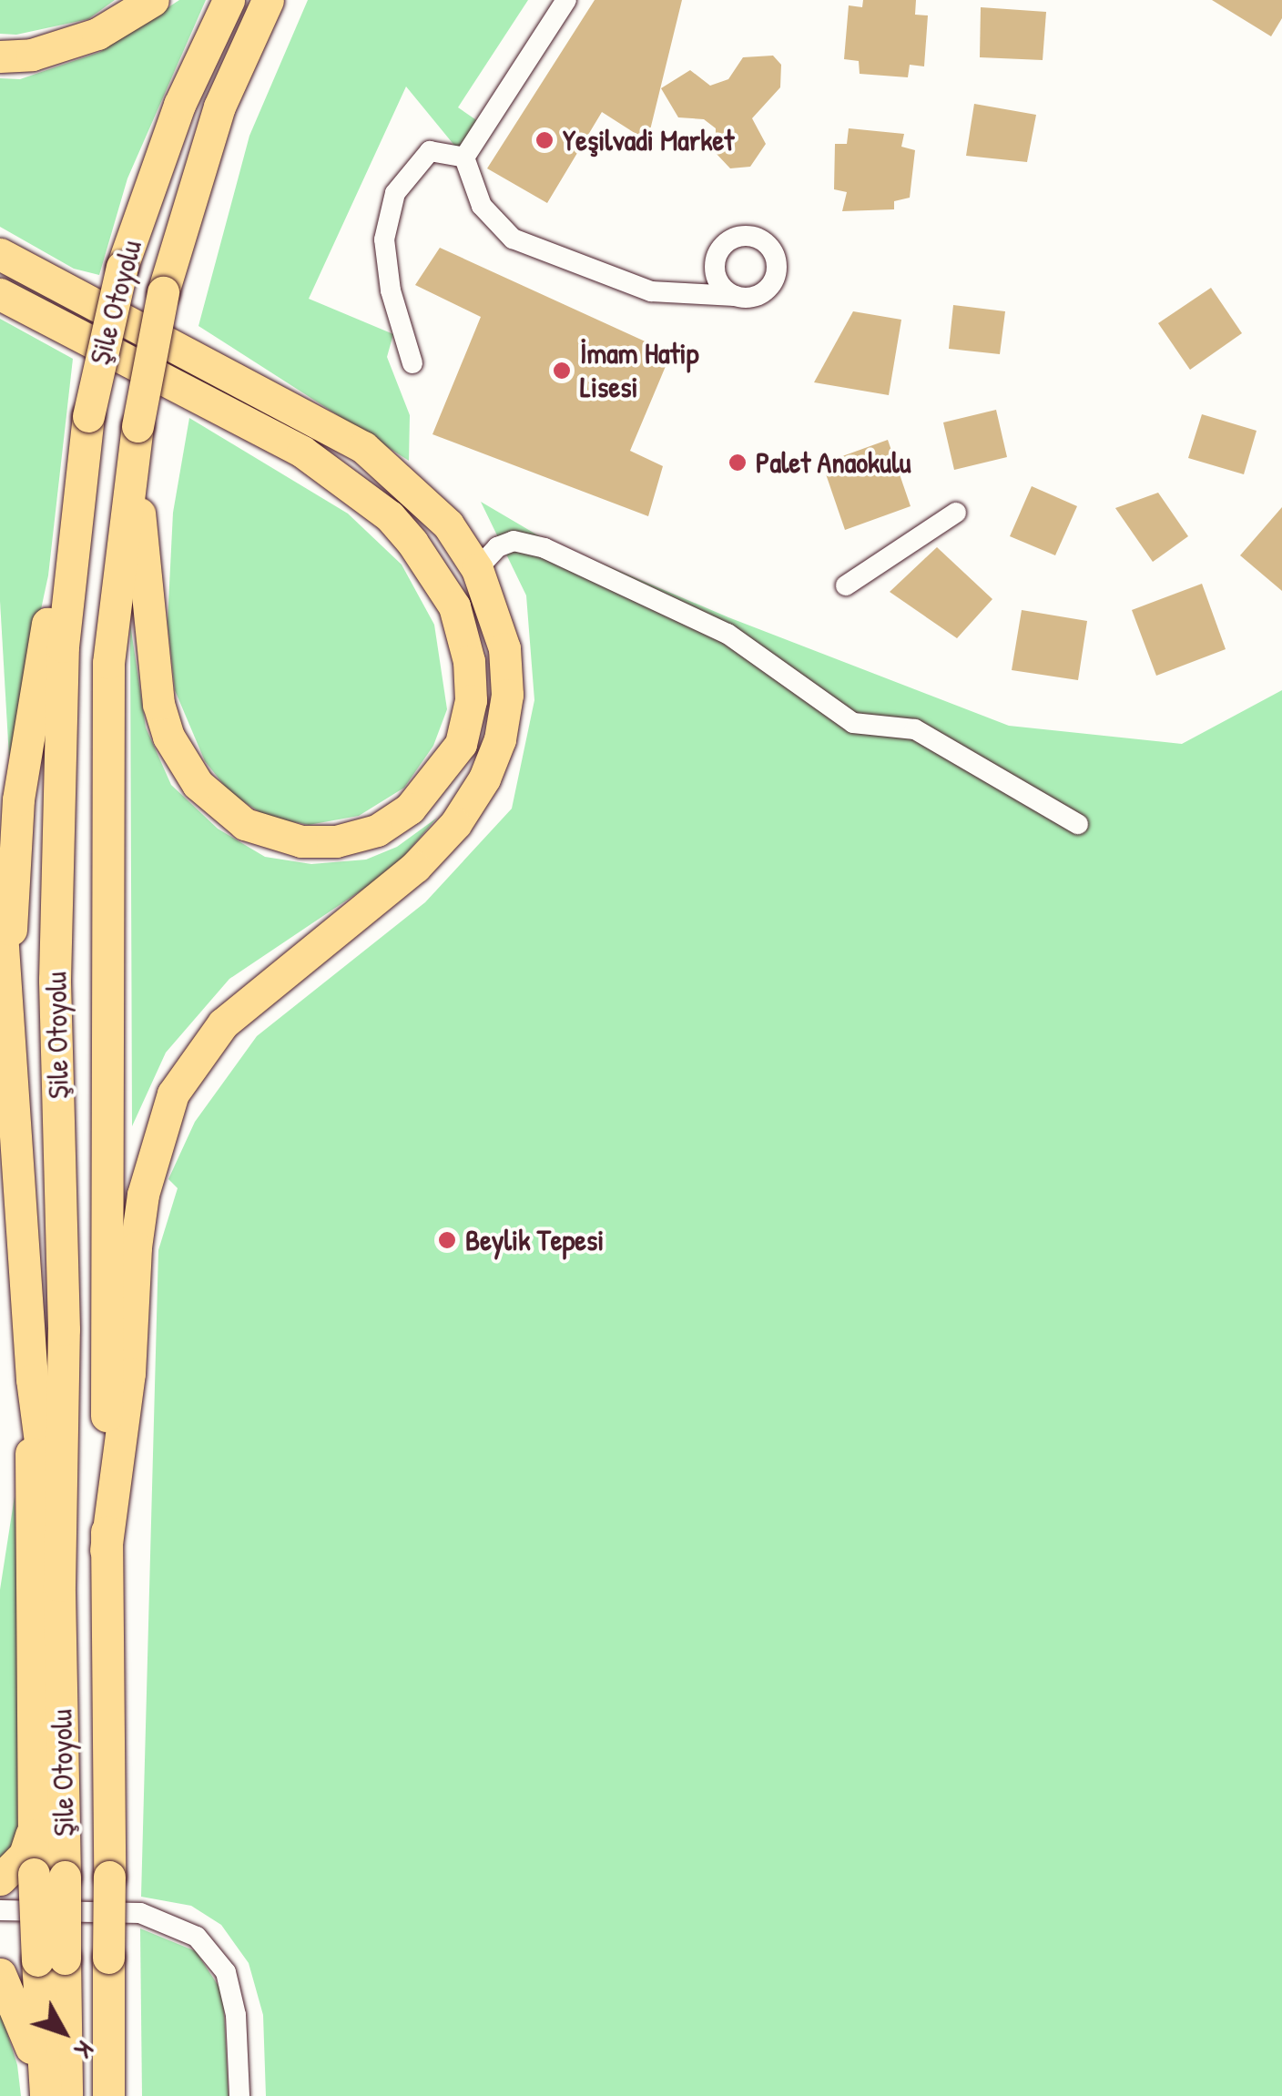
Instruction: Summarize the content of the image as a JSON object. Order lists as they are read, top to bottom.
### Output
{
  "streets": {
    "highway": ["Şile Otoyolu"]
  },
  "places": [
    "Yeşilvadi Market",
    "İmam Hatip Lisesi",
    "Palet Anaokulu",
    "Beylik Tepesi"
  ],
  "north": "bottom right"
}
